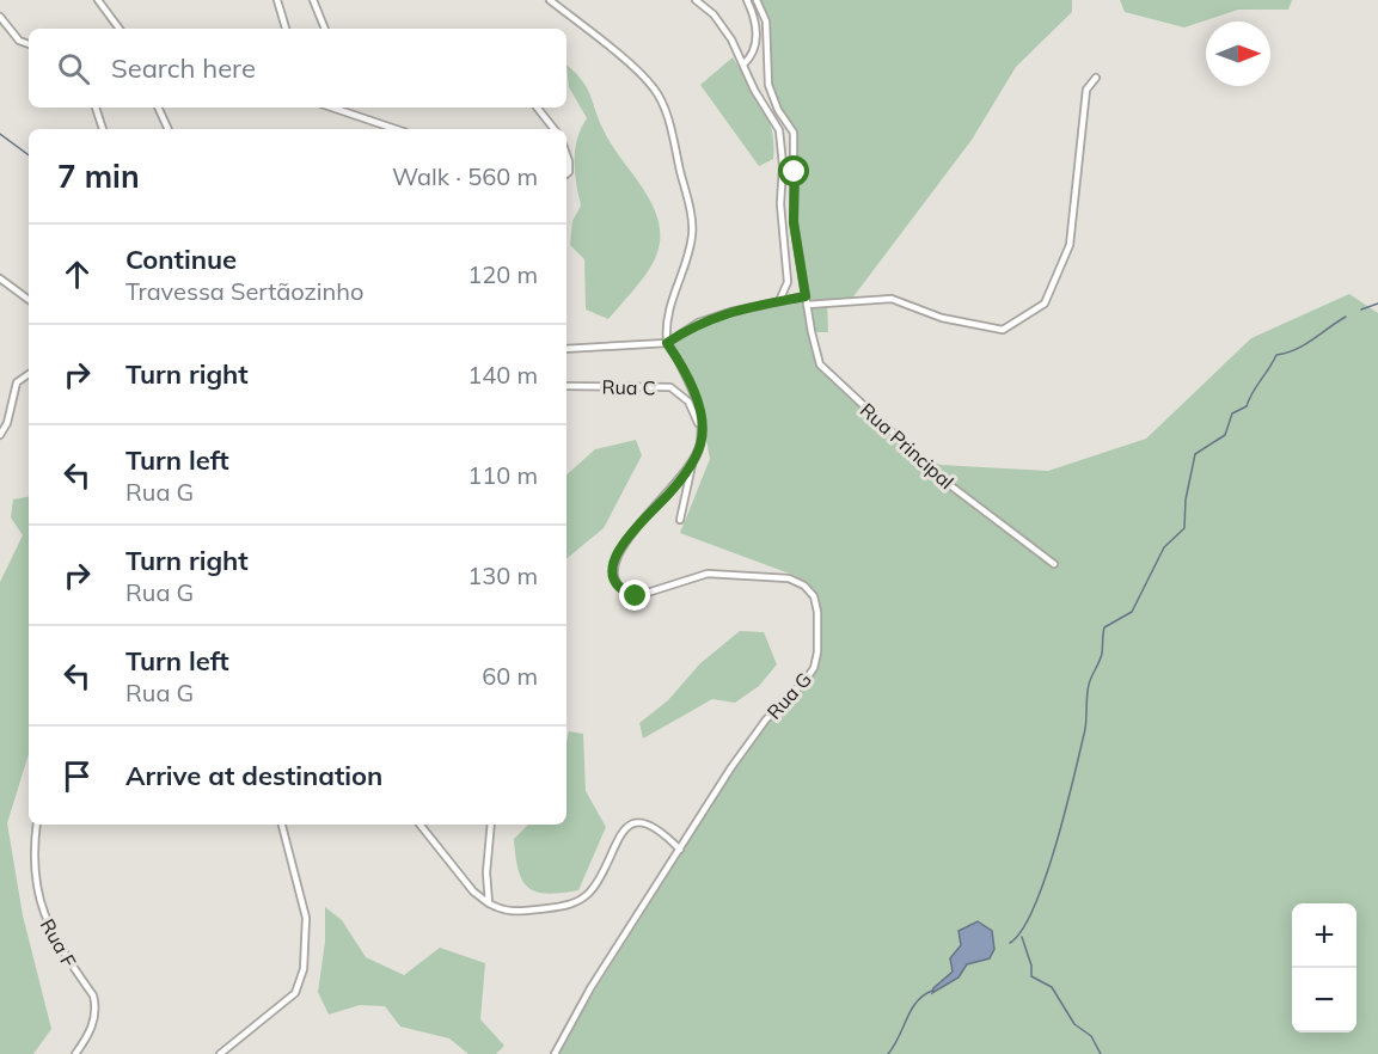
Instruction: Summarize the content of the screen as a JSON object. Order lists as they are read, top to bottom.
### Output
{
  "streets": {
    "street": [
      "Rua C",
      "Rua Principal",
      "Rua G",
      "Rua F"
    ]
  },
  "crossings": [
    ["Rua C", "Rua G"]
  ],
  "north": "right",
  "page": {
    "search": "Search here",
    "heading": ["7 min", "Walk · 560 m"],
    "list": [
      ["Continue", "Travessa Sertãozinho", "120 m"],
      ["Turn right", "140 m"],
      ["Turn left", "Rua G", "110 m"],
      ["Turn right", "Rua G", "130 m"],
      ["Turn left", "Rua G", "60 m"],
      "Arrive at destination"
    ],
    "map_buttons": ["+", "−"]
  }
}
